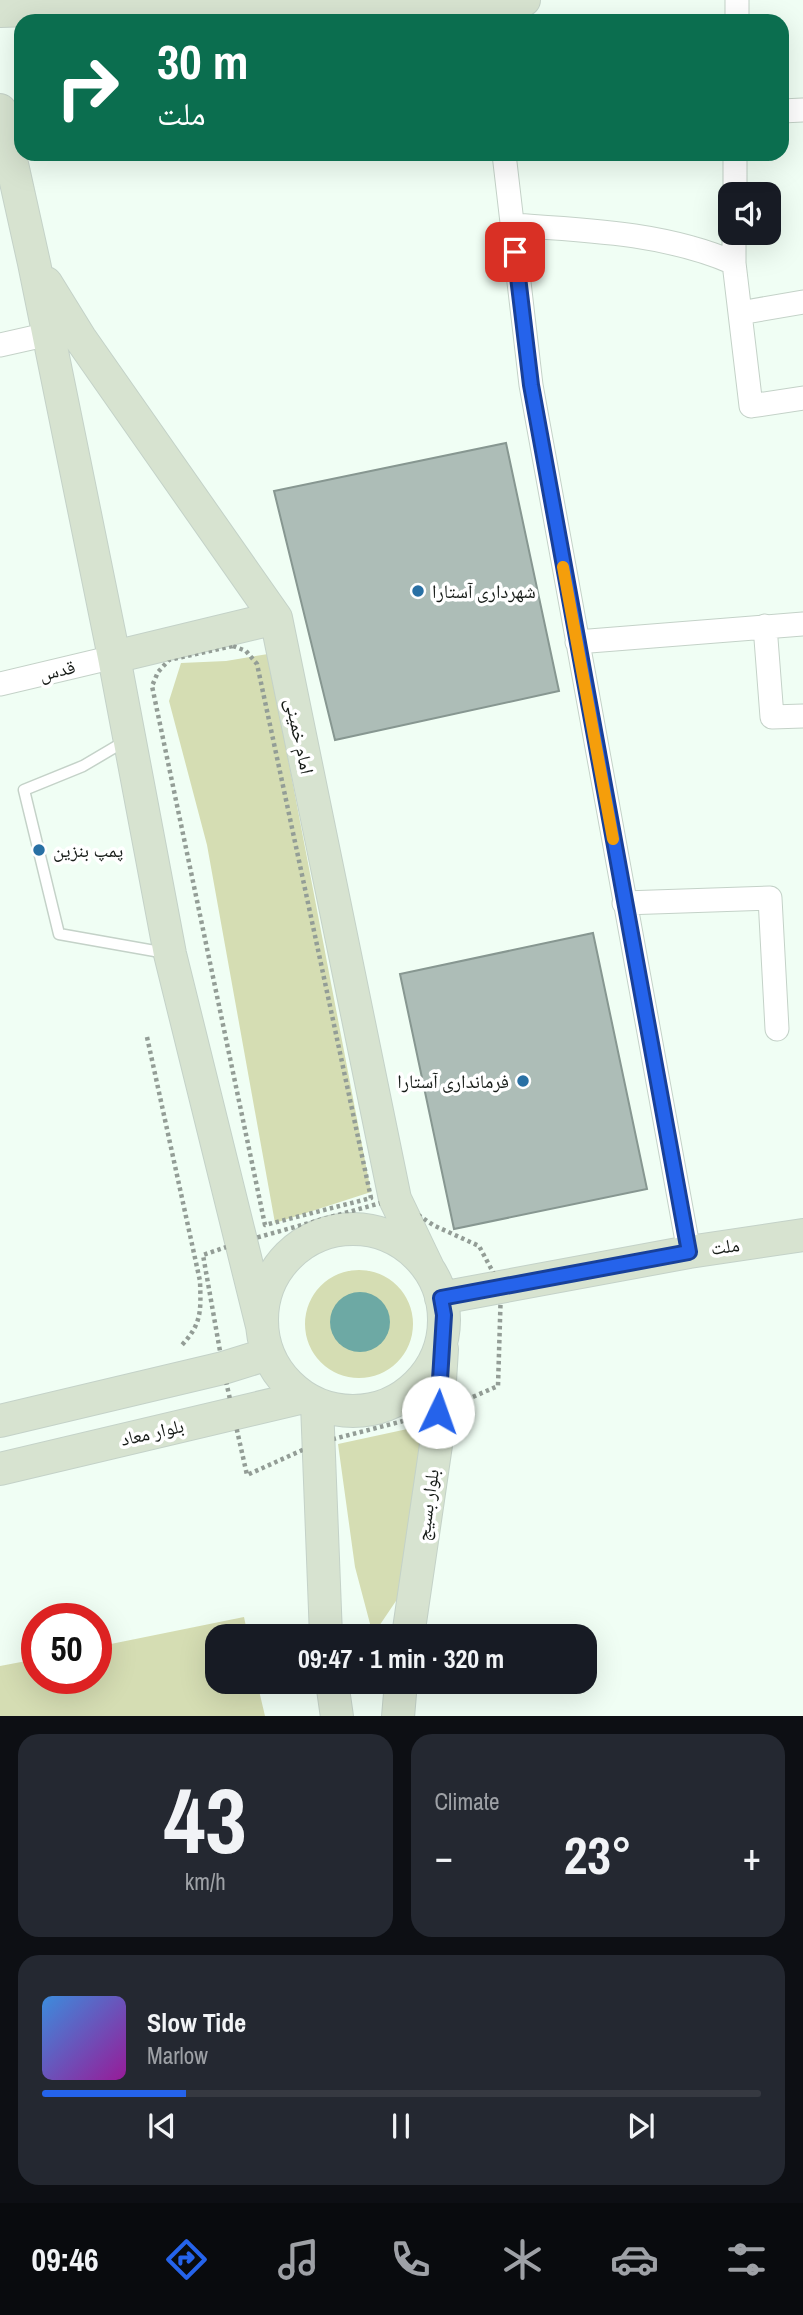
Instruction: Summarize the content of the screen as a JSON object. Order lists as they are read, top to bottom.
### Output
{
  "streets": {
    "street": [
      "قدس",
      "امام خمینی",
      "ملت",
      "بلوار معاد",
      "بلوار بسیج"
    ]
  },
  "crossings": [
    ["قدس", "امام خمینی"],
    ["امام خمینی", "ملت"],
    ["امام خمینی", "بلوار معاد"],
    ["امام خمینی", "بلوار بسیج"],
    ["ملت", "بلوار معاد"],
    ["ملت", "بلوار بسیج"],
    ["بلوار معاد", "بلوار بسیج"]
  ],
  "places": ["شهرداری آستارا", "پمپ بنزین", "فرمانداری آستارا"],
  "page": {
    "turn": ["30 m", "ملت"],
    "limit": "50",
    "trip": "09:47 · 1 min · 320 m",
    "tile": [
      ["43", "km/h"],
      "Climate"
    ],
    "heat": ["−", "23°", "+"],
    "song": ["Slow Tide", "Marlow"],
    "tabs": "09:46"
  }
}
